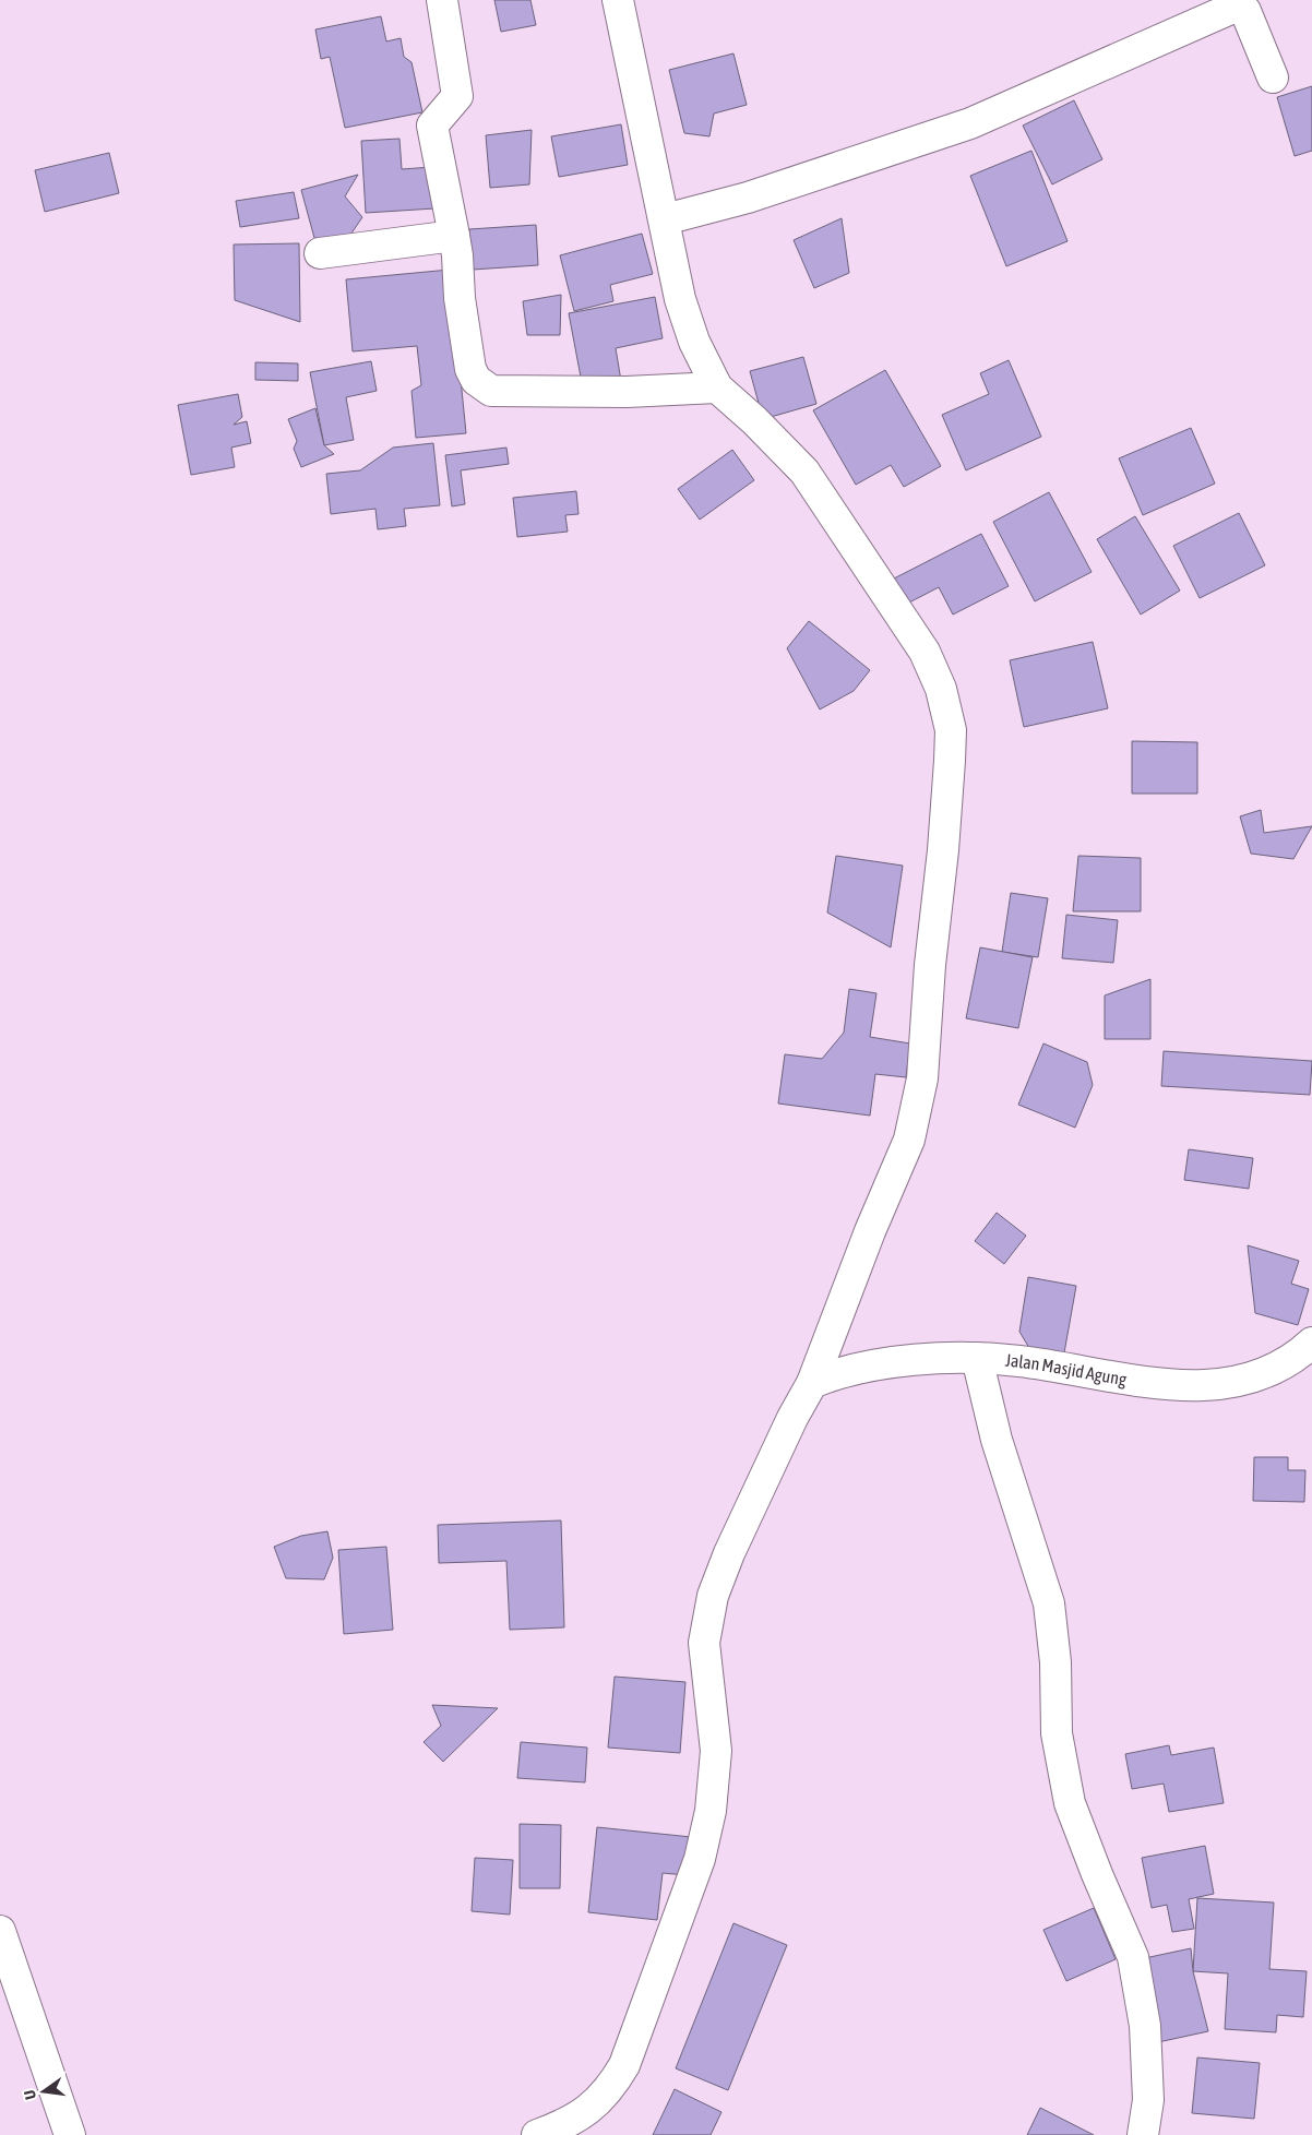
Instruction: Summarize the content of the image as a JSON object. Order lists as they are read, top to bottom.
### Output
{
  "streets": {
    "street": ["Jalan Masjid Agung"]
  },
  "north": "left"
}
